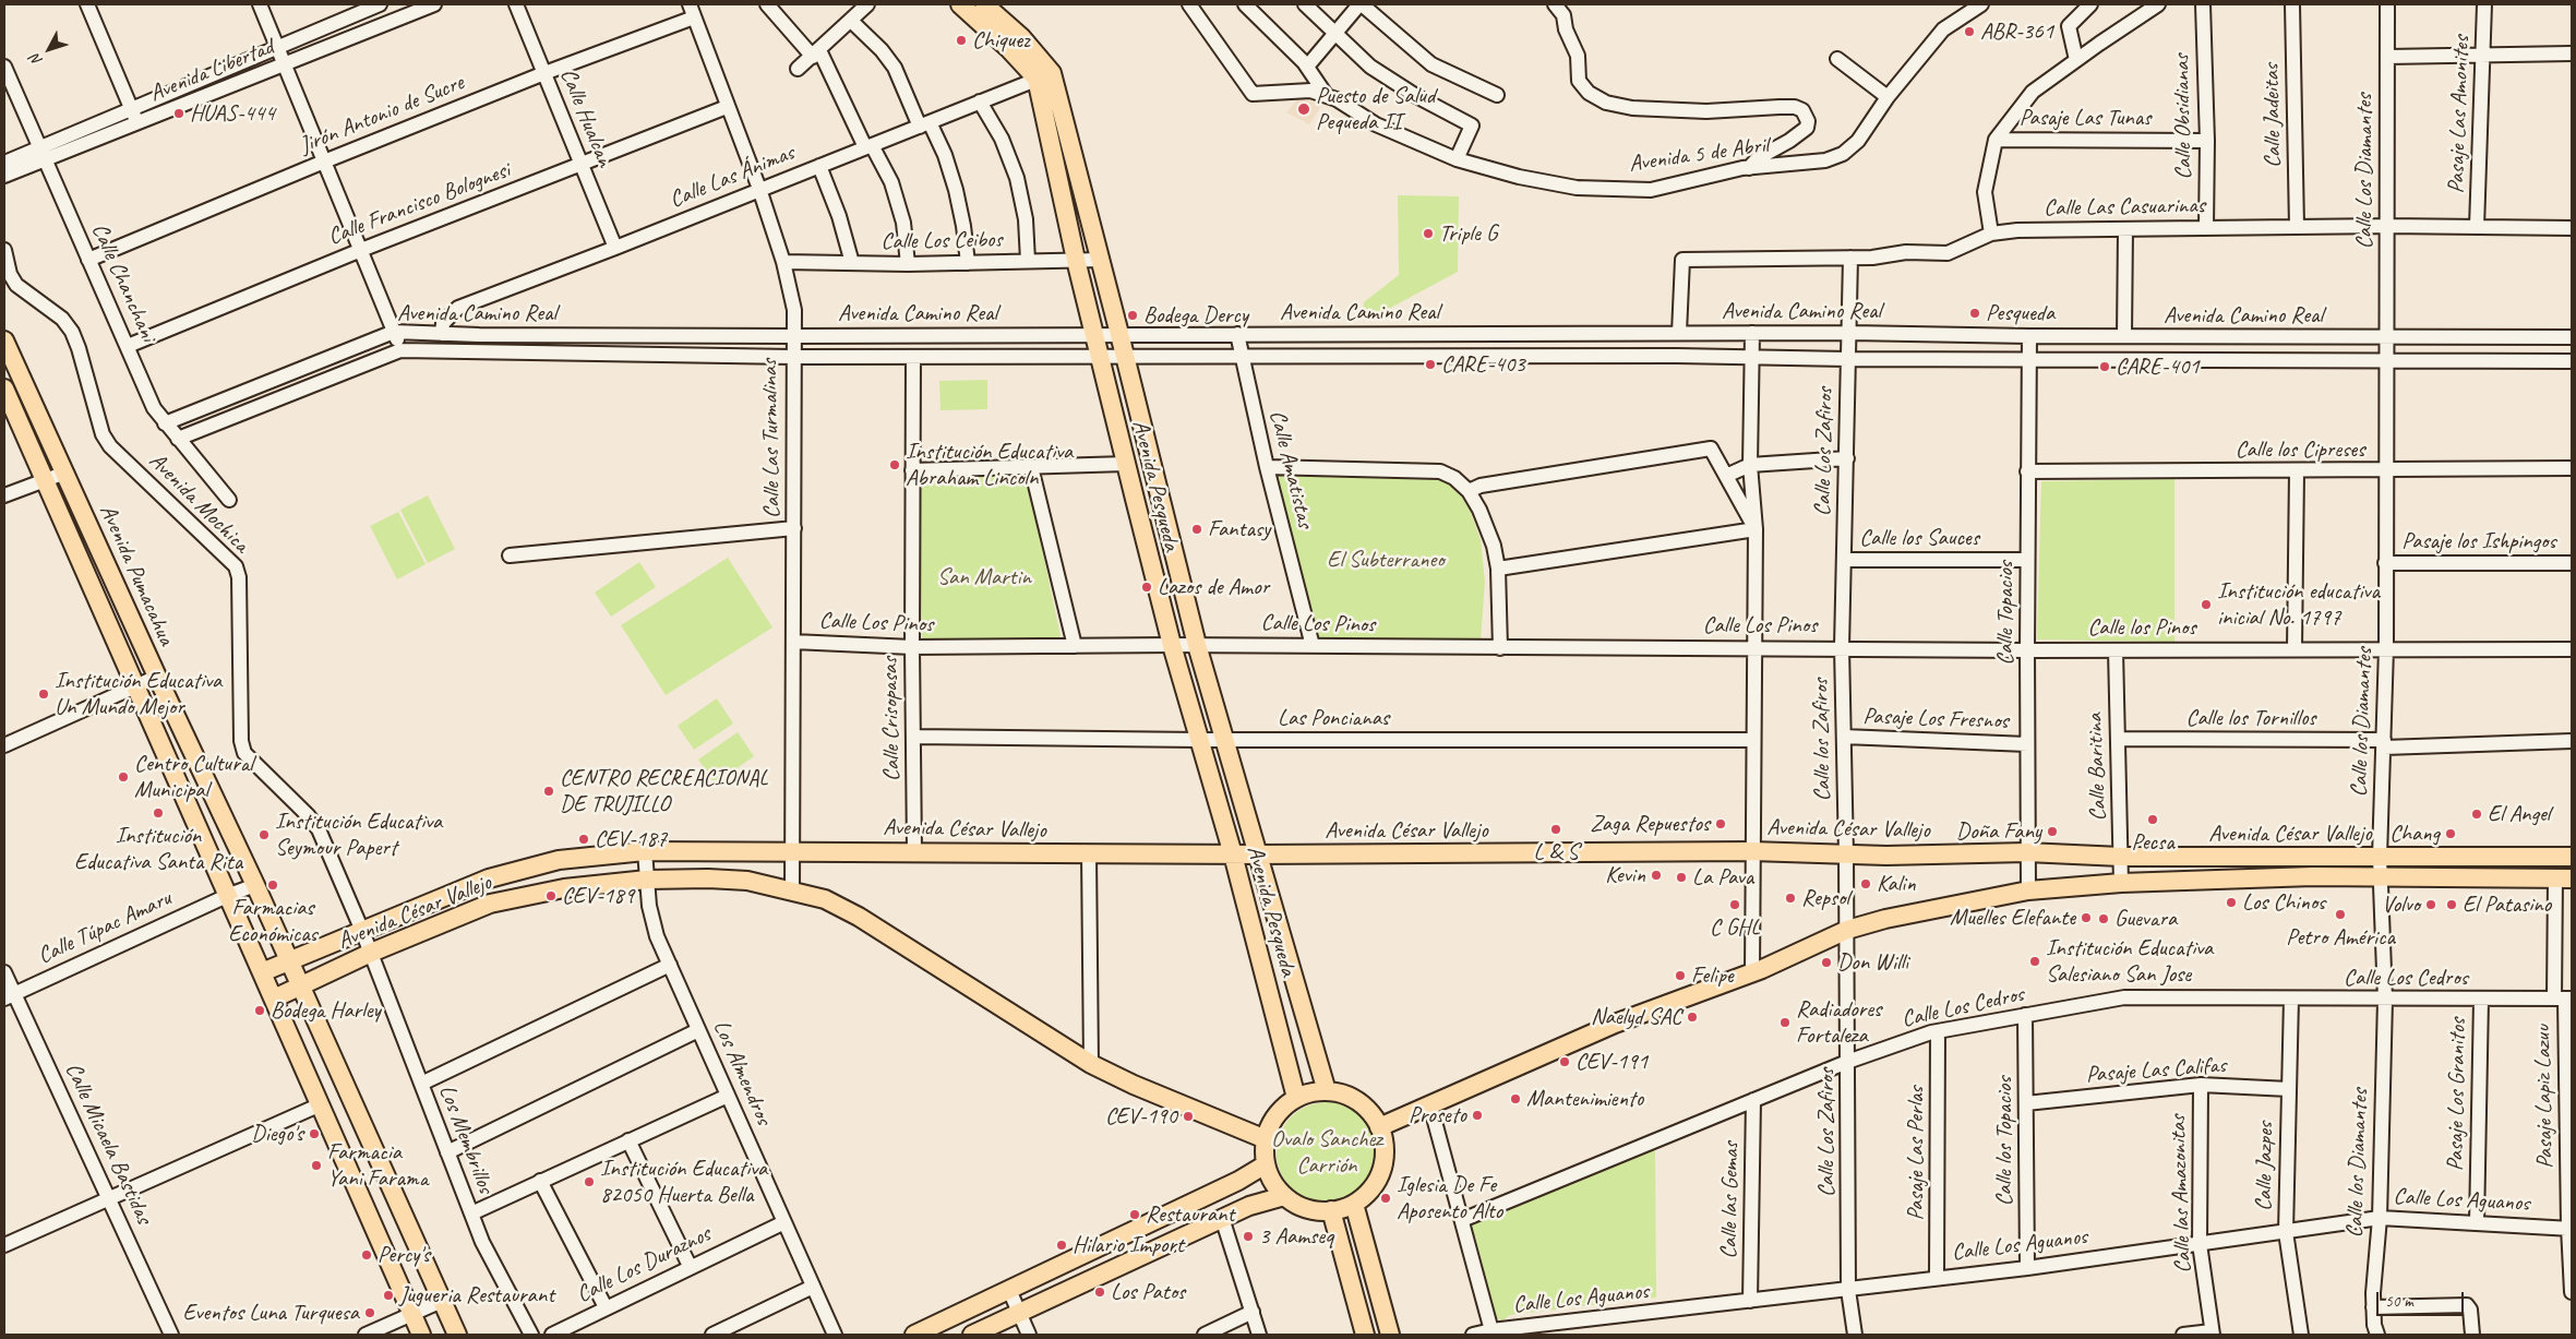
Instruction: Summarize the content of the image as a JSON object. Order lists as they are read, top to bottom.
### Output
{
  "streets": {
    "main road": ["Avenida Pesqueda", "Avenida Pumacahua", "Avenida César Vallejo"],
    "street": [
      "Avenida Libertad",
      "Jirón Antonio de Sucre",
      "Pasaje Las Amonites",
      "Calle Jadeitas",
      "Calle Obsidianas",
      "Calle Hualcan",
      "Pasaje Las Tunas",
      "Avenida 5 de Abril",
      "Calle Los Diamantes",
      "Calle Las Ánimas",
      "Calle Francisco Bolognesi",
      "Calle Las Casuarinas",
      "Calle Los Ceibos",
      "Calle Chanchani",
      "Avenida Camino Real",
      "Calle Las Turmalinas",
      "Calle los Cipreses",
      "Calle Los Zafiros",
      "Calle Amatistas",
      "Avenida Mochica",
      "Calle los Sauces",
      "Pasaje los Ishpingos",
      "Calle Topacios",
      "Calle Los Pinos",
      "Calle los Pinos",
      "Las Poncianas",
      "Calle los Tornillos",
      "Calle Crisopasas",
      "Pasaje Los Fresnos",
      "Calle los Diamantes",
      "Calle los Zafiros",
      "Calle Baritina",
      "Calle Túpac Amaru",
      "Calle Los Cedros",
      "Pasaje Las Califas",
      "Los Almendros",
      "Pasaje Los Granitos",
      "Pasaje Lapiz Lazuu",
      "Los Membrillos",
      "Calle los Topacios",
      "Calle Micaela Bastidas",
      "Pasaje Las Perlas",
      "Calle Jazpes",
      "Calle las Amazonitas",
      "Calle las Gemas",
      "Calle Los Aguanos",
      "Calle Los Duraznos"
    ]
  },
  "crossings": [
    ["Avenida Libertad", "Calle Chanchani"],
    ["Jirón Antonio de Sucre", "Calle Hualcan"],
    ["Jirón Antonio de Sucre", "Calle Chanchani"],
    ["Jirón Antonio de Sucre", "Calle Las Turmalinas"],
    ["Pasaje Las Amonites", "Calle Las Casuarinas"],
    ["Calle Jadeitas", "Calle Las Casuarinas"],
    ["Calle Obsidianas", "Pasaje Las Tunas"],
    ["Calle Obsidianas", "Calle Las Casuarinas"],
    ["Calle Hualcan", "Calle Las Ánimas"],
    ["Calle Hualcan", "Calle Francisco Bolognesi"],
    ["Calle Los Diamantes", "Calle Las Casuarinas"],
    ["Calle Los Diamantes", "Avenida Camino Real"],
    ["Calle Los Diamantes", "Calle los Diamantes"],
    ["Calle Las Ánimas", "Avenida Camino Real"],
    ["Calle Las Ánimas", "Calle Las Turmalinas"],
    ["Calle Las Ánimas", "Avenida Pesqueda"],
    ["Calle Francisco Bolognesi", "Calle Chanchani"],
    ["Calle Francisco Bolognesi", "Calle Las Turmalinas"],
    ["Calle Las Casuarinas", "Avenida Camino Real"],
    ["Calle Las Casuarinas", "Calle Los Zafiros"],
    ["Calle Los Ceibos", "Calle Las Turmalinas"],
    ["Calle Los Ceibos", "Avenida Pesqueda"],
    ["Calle Chanchani", "Avenida Camino Real"],
    ["Avenida Camino Real", "Calle Las Turmalinas"],
    ["Avenida Camino Real", "Calle Los Zafiros"],
    ["Avenida Camino Real", "Calle Amatistas"],
    ["Avenida Camino Real", "Avenida Pesqueda"],
    ["Avenida Camino Real", "Calle Topacios"],
    ["Avenida Camino Real", "Calle Crisopasas"],
    ["Avenida Camino Real", "Calle los Diamantes"],
    ["Calle Las Turmalinas", "Calle Los Pinos"],
    ["Calle Las Turmalinas", "Avenida César Vallejo"],
    ["Calle los Cipreses", "Calle Topacios"],
    ["Calle los Cipreses", "Calle los Diamantes"],
    ["Calle Los Zafiros", "Calle los Sauces"],
    ["Calle Los Zafiros", "Calle Los Pinos"],
    ["Calle Los Zafiros", "Calle los Pinos"],
    ["Calle Los Zafiros", "Calle los Zafiros"],
    ["Calle Los Zafiros", "Avenida César Vallejo"],
    ["Calle Los Zafiros", "Calle Los Cedros"],
    ["Calle Los Zafiros", "Calle Los Aguanos"],
    ["Calle Amatistas", "Calle Los Pinos"],
    ["Avenida Pesqueda", "Calle Los Pinos"],
    ["Avenida Pesqueda", "Las Poncianas"],
    ["Avenida Pesqueda", "Avenida César Vallejo"],
    ["Avenida Mochica", "Avenida César Vallejo"],
    ["Avenida Mochica", "Los Membrillos"],
    ["Calle los Sauces", "Calle Topacios"],
    ["Pasaje los Ishpingos", "Calle los Diamantes"],
    ["Avenida Pumacahua", "Avenida César Vallejo"],
    ["Avenida Pumacahua", "Calle Túpac Amaru"],
    ["Calle Topacios", "Calle los Pinos"],
    ["Calle Topacios", "Pasaje Los Fresnos"],
    ["Calle Topacios", "Avenida César Vallejo"],
    ["Calle Los Pinos", "Calle los Pinos"],
    ["Calle Los Pinos", "Calle Crisopasas"],
    ["Calle Los Pinos", "Calle los Zafiros"],
    ["Calle los Pinos", "Calle los Diamantes"],
    ["Calle los Pinos", "Calle los Zafiros"],
    ["Calle los Pinos", "Calle Baritina"],
    ["Las Poncianas", "Calle Crisopasas"],
    ["Calle los Tornillos", "Calle los Diamantes"],
    ["Calle los Tornillos", "Calle Baritina"],
    ["Calle Crisopasas", "Avenida César Vallejo"],
    ["Pasaje Los Fresnos", "Calle los Zafiros"],
    ["Calle los Diamantes", "Avenida César Vallejo"],
    ["Calle los Diamantes", "Calle Los Cedros"],
    ["Calle los Diamantes", "Calle Los Aguanos"],
    ["Calle los Zafiros", "Avenida César Vallejo"],
    ["Calle Baritina", "Avenida César Vallejo"],
    ["Avenida César Vallejo", "Los Almendros"],
    ["Avenida César Vallejo", "Pasaje Lapiz Lazuu"],
    ["Avenida César Vallejo", "Los Membrillos"],
    ["Calle Túpac Amaru", "Calle Micaela Bastidas"],
    ["Calle Los Cedros", "Pasaje Los Granitos"],
    ["Calle Los Cedros", "Pasaje Lapiz Lazuu"],
    ["Calle Los Cedros", "Calle los Topacios"],
    ["Calle Los Cedros", "Pasaje Las Perlas"],
    ["Calle Los Cedros", "Calle Jazpes"],
    ["Calle Los Cedros", "Calle las Gemas"],
    ["Pasaje Las Califas", "Calle los Topacios"],
    ["Pasaje Las Califas", "Calle Jazpes"],
    ["Pasaje Las Califas", "Calle las Amazonitas"],
    ["Los Almendros", "Calle Los Duraznos"],
    ["Pasaje Los Granitos", "Calle Los Aguanos"],
    ["Pasaje Lapiz Lazuu", "Calle Los Aguanos"],
    ["Calle los Topacios", "Calle Los Aguanos"],
    ["Pasaje Las Perlas", "Calle Los Aguanos"],
    ["Calle Jazpes", "Calle Los Aguanos"],
    ["Calle las Amazonitas", "Calle Los Aguanos"],
    ["Calle las Gemas", "Calle Los Aguanos"]
  ],
  "parks": ["El Subterraneo", "San Martin", "Ovalo Sanchez Carrión"],
  "places": [
    "ABR-361",
    "Chiquez",
    "Puesto de Salud Pequeda II",
    "HUAS-444",
    "Triple G",
    "Pesqueda",
    "Bodega Dercy",
    "CARE-403",
    "CARE-401",
    "Institución Educativa Abraham Lincoln",
    "Fantasy",
    "Lazos de Amor",
    "Institución educativa inicial No. 1797",
    "Institución Educativa Un Mundo Mejor",
    "Centro Cultural Municipal",
    "CENTRO RECREACIONAL DE TRUJILLO",
    "Institución Educativa Santa Rita",
    "El Angel",
    "Pecsa",
    "Zaga Repuestos",
    "L & S",
    "Doña Fany",
    "Chang",
    "Institución Educativa Seymour Papert",
    "CEV-187",
    "Kevin",
    "La Pava",
    "Kalin",
    "Farmacias Económicas",
    "CEV-189",
    "Repsol",
    "Los Chinos",
    "C GHL",
    "Volvo",
    "El Patasino",
    "Petro América",
    "Muelles Elefante",
    "Guevara",
    "Institución Educativa Salesiano San Jose",
    "Don Willi",
    "Felipe",
    "Bodega Harley",
    "Naelyd SAC",
    "Radiadores Fortaleza",
    "CEV-191",
    "Mantenimiento",
    "Proseto",
    "CEV-190",
    "Diego's",
    "Farmacia Yani Farama",
    "Institución Educativa 82050 Huerta Bella",
    "Iglesia De Fe Aposento Alto",
    "Restaurant",
    "3 Aamseq",
    "Hilario Import",
    "Percy's",
    "Los Patos",
    "Jugueria Restaurant",
    "Eventos Luna Turquesa"
  ],
  "scale_bar": "50 m",
  "north": "bottom left"
}
